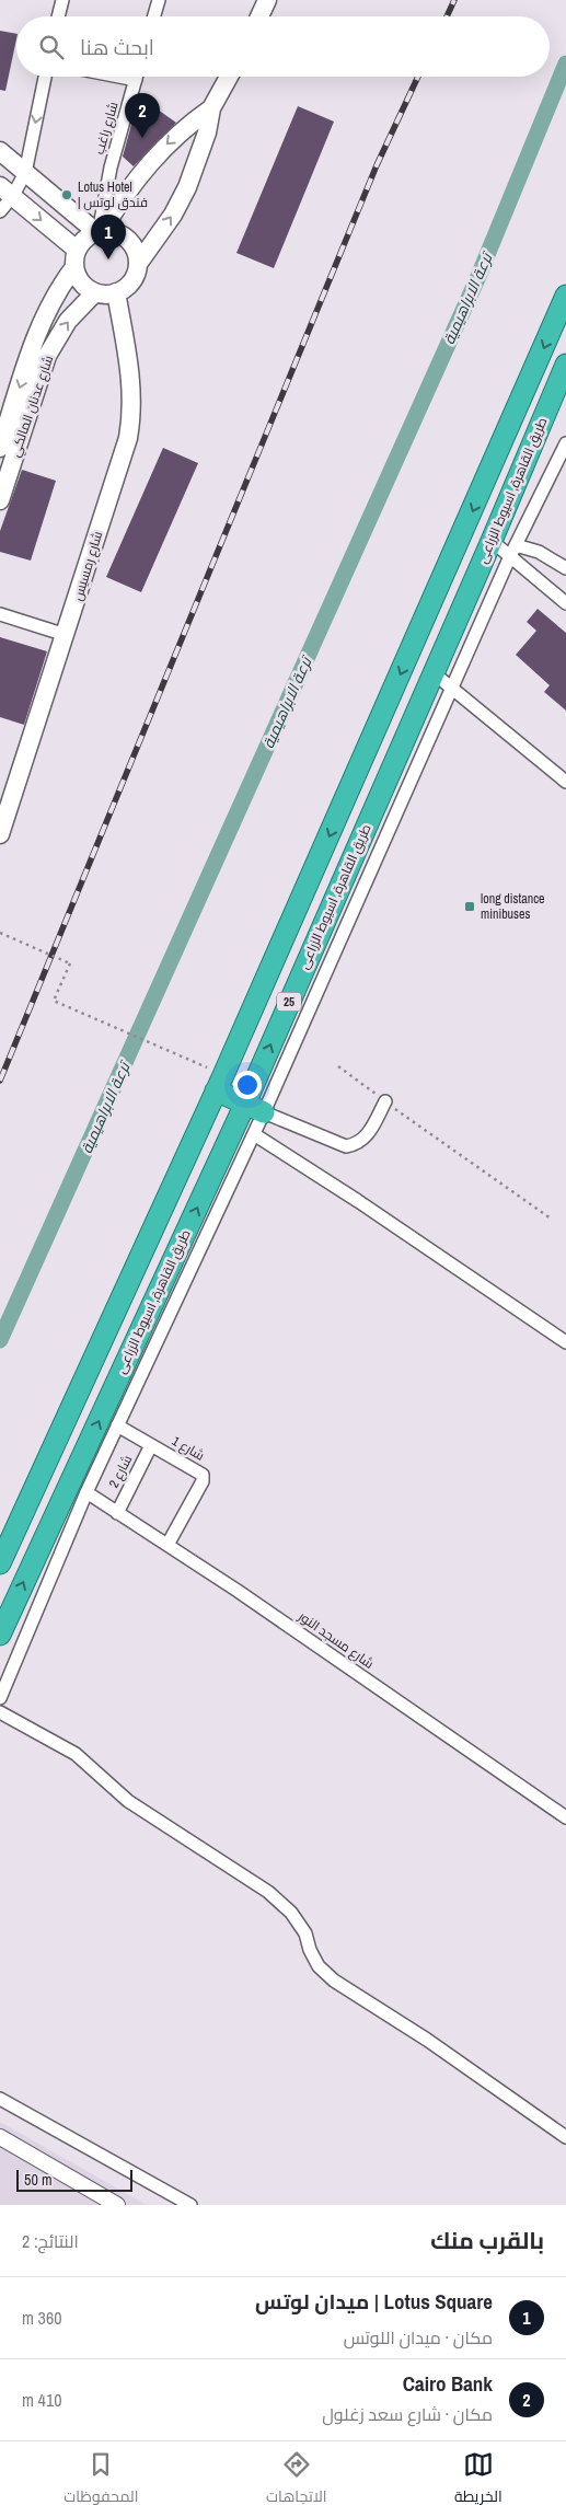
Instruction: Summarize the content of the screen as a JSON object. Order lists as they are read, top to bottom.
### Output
{
  "streets": {
    "highway": ["طريق القاهرة, اسيوط الزراعى", "25"],
    "main road": ["شارع عدنان المالكي", "شارع رمسيس"],
    "street": [
      "شارع راغب",
      "شارع 1",
      "شارع 2",
      "شارع مسجد النور"
    ]
  },
  "crossings": [
    ["شارع راغب", "شارع عدنان المالكي"],
    ["شارع راغب", "شارع رمسيس"],
    ["شارع عدنان المالكي", "شارع رمسيس"],
    ["طريق القاهرة, اسيوط الزراعى", "شارع 1"],
    ["طريق القاهرة, اسيوط الزراعى", "شارع مسجد النور"],
    ["شارع 1", "شارع 2"],
    ["شارع 1", "شارع مسجد النور"],
    ["شارع 2", "شارع مسجد النور"]
  ],
  "water": ["ترعة الابراهيمية"],
  "places": {
    "other": ["Lotus Hotel | فندق لوتس"],
    "transit": ["long distance minibuses"]
  },
  "scale_bar": "50 m",
  "page": {
    "search": "ابحث هنا",
    "pins": ["2", "1"],
    "scale": "50 m",
    "heading": ["بالقرب منك", "النتائج: 2"],
    "list": [
      {
        "mark": "1",
        "name": "Lotus Square | ميدان لوتس",
        "note": "مكان · ميدان اللوتس",
        "value": "360 m"
      },
      {
        "mark": "2",
        "name": "Cairo Bank",
        "note": "مكان · شارع سعد زغلول",
        "value": "410 m"
      }
    ],
    "nav": ["الخريطة", "الاتجاهات", "المحفوظات"]
  }
}
